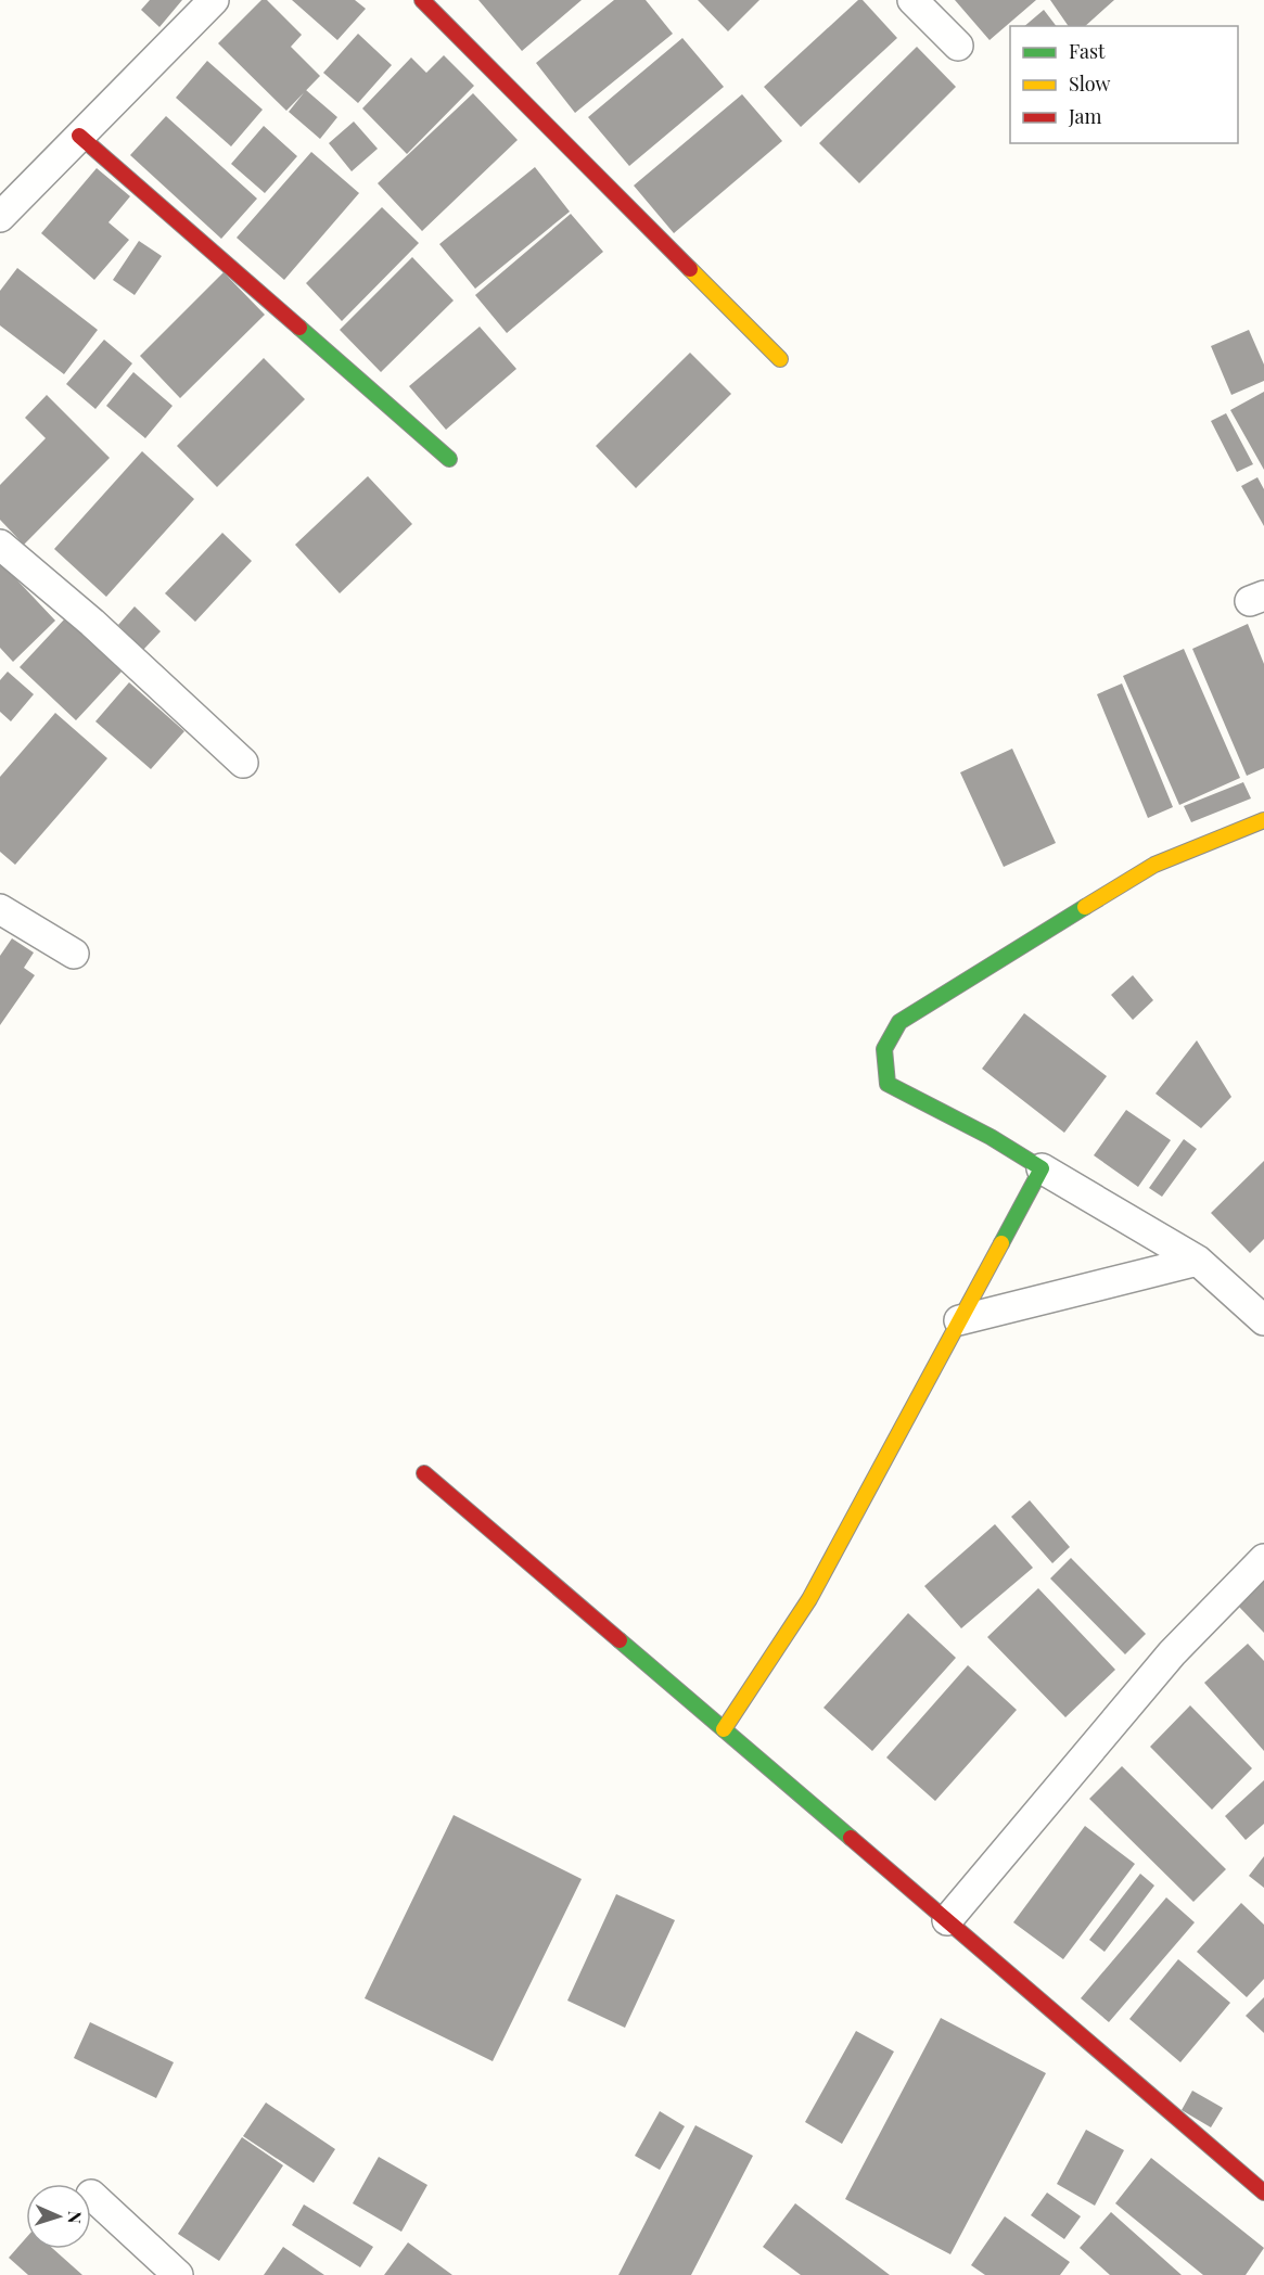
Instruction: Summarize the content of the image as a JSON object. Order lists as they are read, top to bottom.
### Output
{
  "legend": ["Fast", "Slow", "Jam"],
  "north": "right"
}
